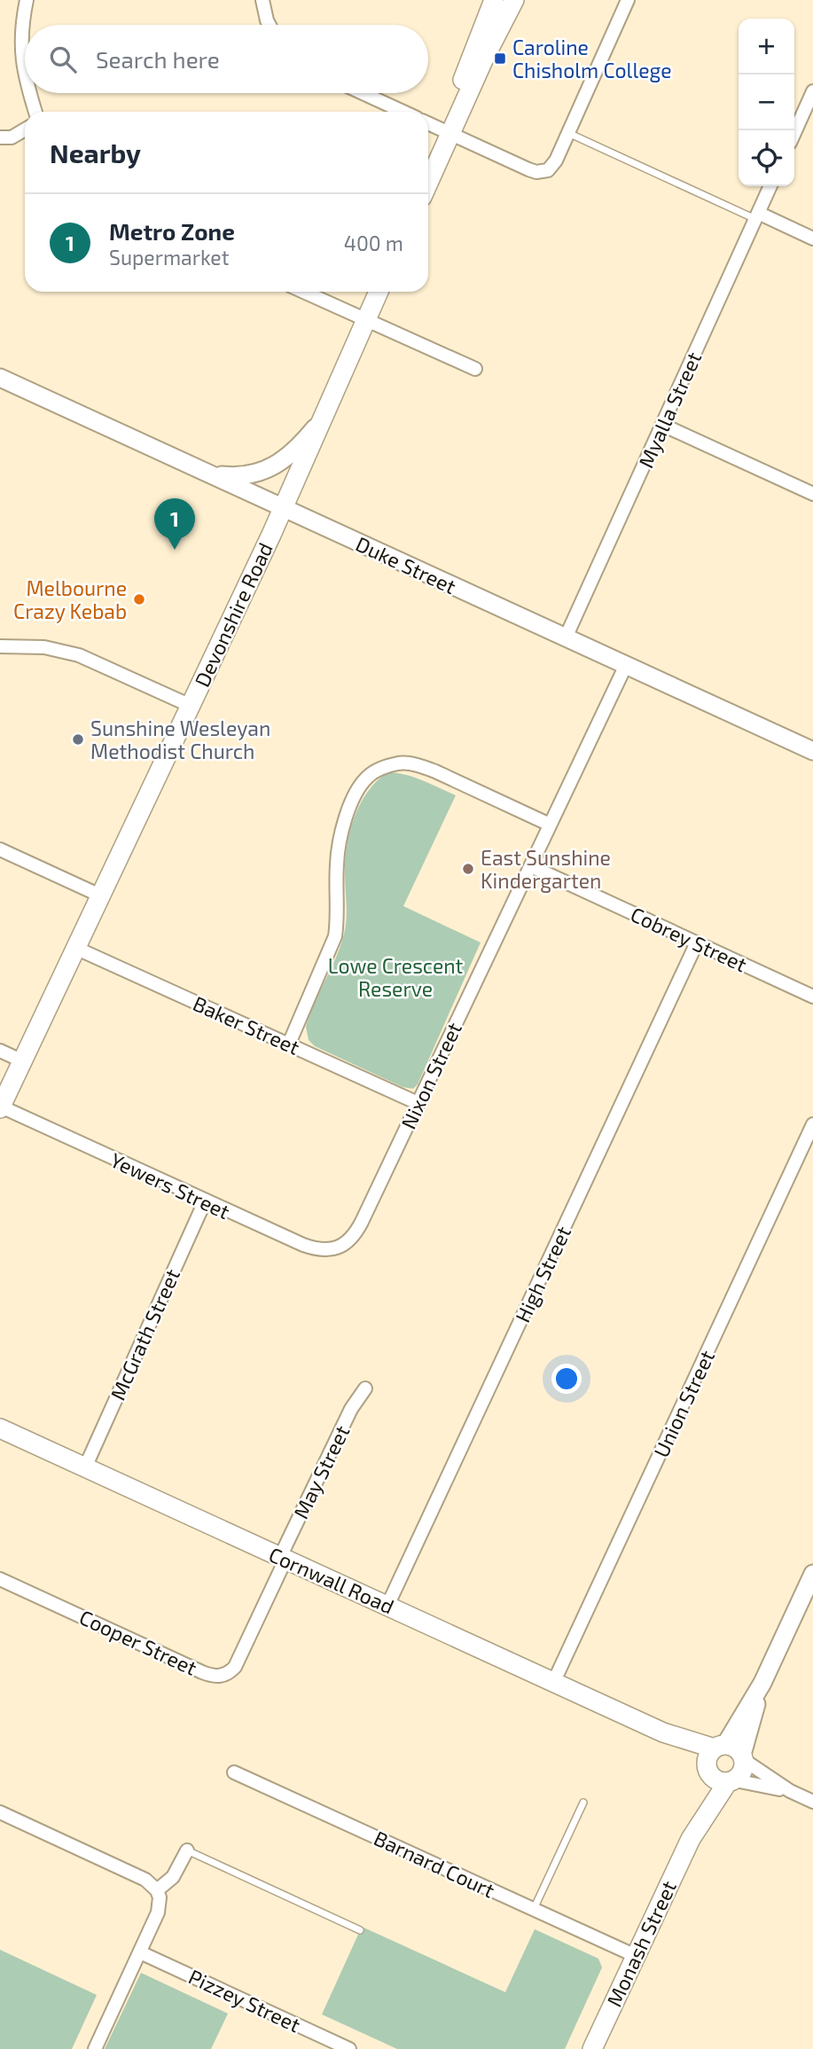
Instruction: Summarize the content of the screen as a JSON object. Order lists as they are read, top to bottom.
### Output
{
  "streets": {
    "main road": ["Devonshire Road", "Cornwall Road", "Monash Street"],
    "street": [
      "Myalla Street",
      "Duke Street",
      "Cobrey Street",
      "Baker Street",
      "Nixon Street",
      "Yewers Street",
      "High Street",
      "McGrath Street",
      "Union Street",
      "May Street",
      "Cooper Street",
      "Barnard Court",
      "Pizzey Street"
    ]
  },
  "crossings": [
    ["Myalla Street", "Duke Street"],
    ["Duke Street", "Devonshire Road"],
    ["Duke Street", "Nixon Street"],
    ["Devonshire Road", "Baker Street"],
    ["Devonshire Road", "Yewers Street"],
    ["Cobrey Street", "Nixon Street"],
    ["Cobrey Street", "High Street"],
    ["Baker Street", "Nixon Street"],
    ["Nixon Street", "Yewers Street"],
    ["Yewers Street", "McGrath Street"],
    ["High Street", "Cornwall Road"],
    ["McGrath Street", "Cornwall Road"],
    ["Union Street", "Cornwall Road"],
    ["May Street", "Cornwall Road"],
    ["May Street", "Cooper Street"],
    ["Cornwall Road", "Cooper Street"],
    ["Cornwall Road", "Monash Street"],
    ["Barnard Court", "Monash Street"]
  ],
  "parks": ["Lowe Crescent Reserve"],
  "places": {
    "transit": ["Caroline Chisholm College"],
    "other": ["Melbourne Crazy Kebab", "Sunshine Wesleyan Methodist Church", "East Sunshine Kindergarten"]
  },
  "page": {
    "map_buttons": ["+", "−"],
    "search": "Search here",
    "heading": "Nearby",
    "list": [
      {
        "mark": "1",
        "name": "Metro Zone",
        "note": "Supermarket",
        "value": "400 m"
      }
    ],
    "pins": "1"
  }
}
